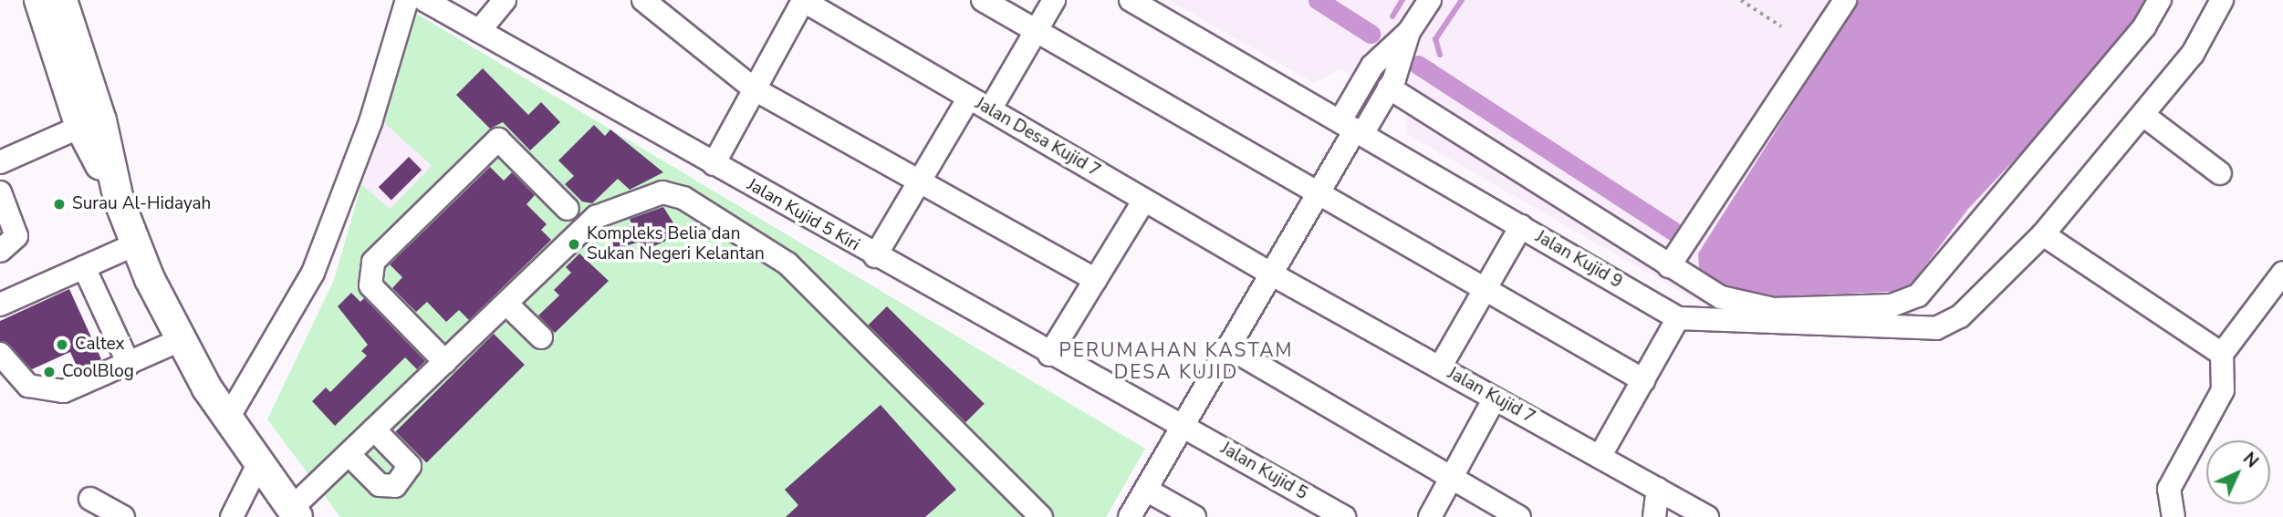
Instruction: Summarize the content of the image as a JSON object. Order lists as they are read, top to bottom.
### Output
{
  "streets": {
    "street": [
      "Jalan Desa Kujid 7",
      "Jalan Kujid 5 Kiri",
      "Jalan Kujid 9",
      "Jalan Kujid 7",
      "Jalan Kujid 5"
    ]
  },
  "crossings": [
    ["Jalan Desa Kujid 7", "Jalan Kujid 7"],
    ["Jalan Kujid 5 Kiri", "Jalan Kujid 5"]
  ],
  "districts": ["PERUMAHAN KASTAM DESA KUJID"],
  "places": [
    "Surau Al-Hidayah",
    "Kompleks Belia dan Sukan Negeri Kelantan",
    "Caltex",
    "CoolBlog"
  ],
  "north": "top right"
}
